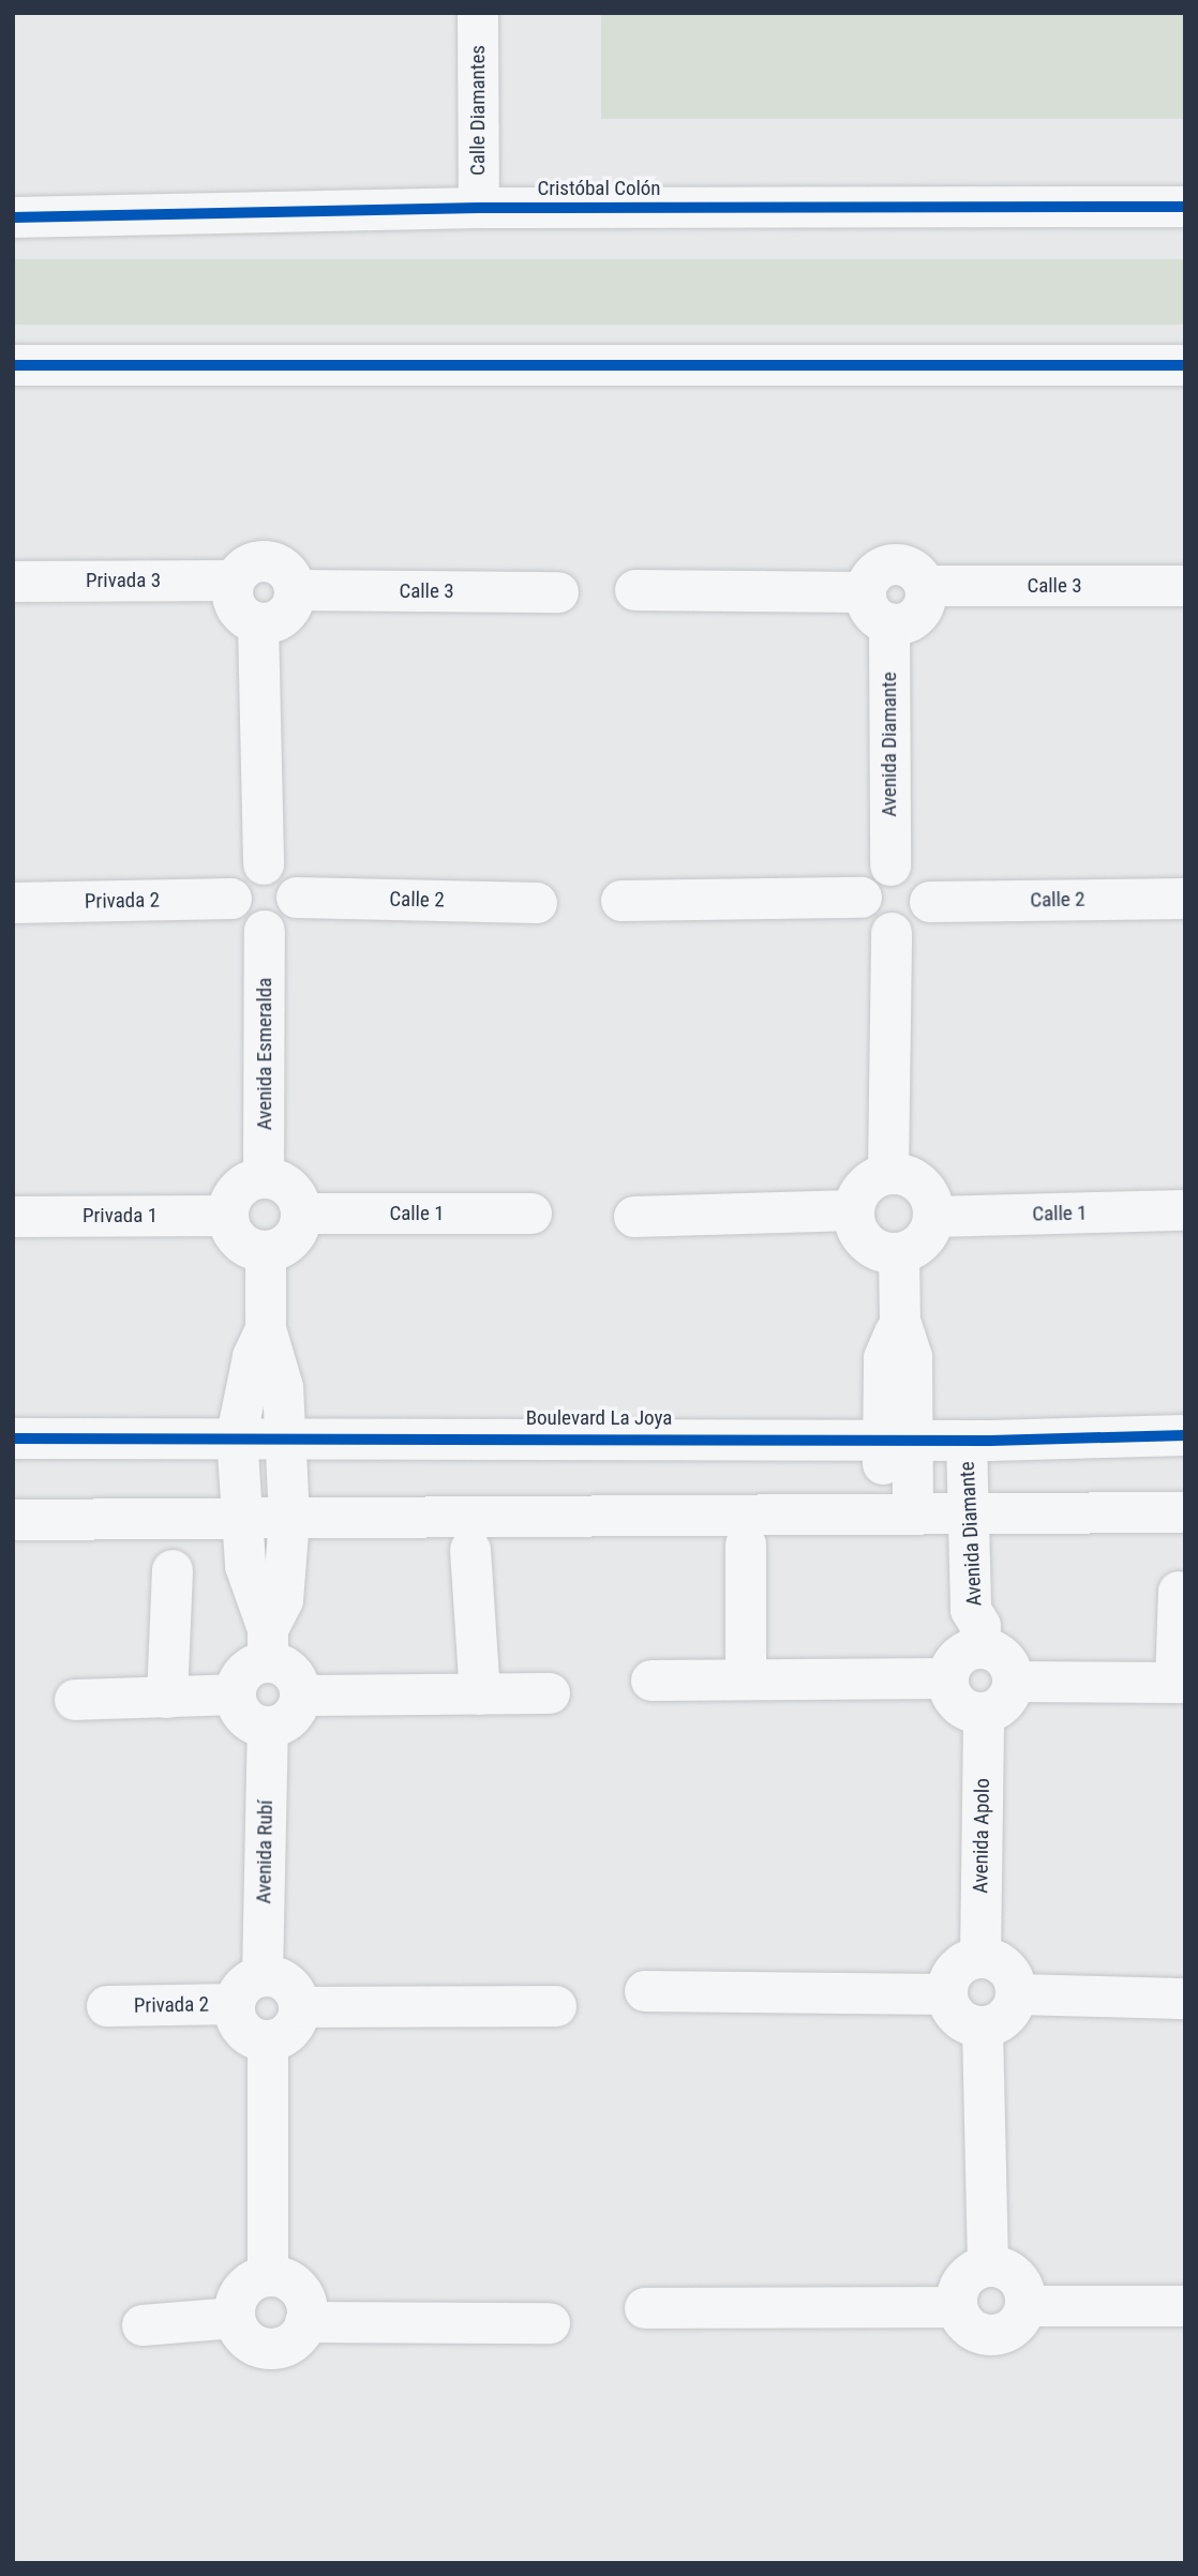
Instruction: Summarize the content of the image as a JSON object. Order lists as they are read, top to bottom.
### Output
{
  "streets": {
    "street": [
      "Calle Diamantes",
      "Cristóbal Colón",
      "Privada 3",
      "Calle 3",
      "Avenida Diamante",
      "Calle 2",
      "Privada 2",
      "Avenida Esmeralda",
      "Calle 1",
      "Privada 1",
      "Boulevard La Joya",
      "Avenida Apolo",
      "Avenida Rubí"
    ]
  },
  "crossings": [
    ["Calle Diamantes", "Cristóbal Colón"],
    ["Privada 3", "Calle 3"],
    ["Calle 3", "Avenida Diamante"],
    ["Avenida Diamante", "Calle 2"],
    ["Avenida Diamante", "Boulevard La Joya"],
    ["Avenida Diamante", "Avenida Apolo"],
    ["Calle 2", "Privada 2"],
    ["Calle 2", "Avenida Esmeralda"],
    ["Privada 2", "Avenida Esmeralda"],
    ["Privada 2", "Avenida Rubí"],
    ["Avenida Esmeralda", "Calle 1"],
    ["Avenida Esmeralda", "Privada 1"],
    ["Calle 1", "Privada 1"]
  ]
}
